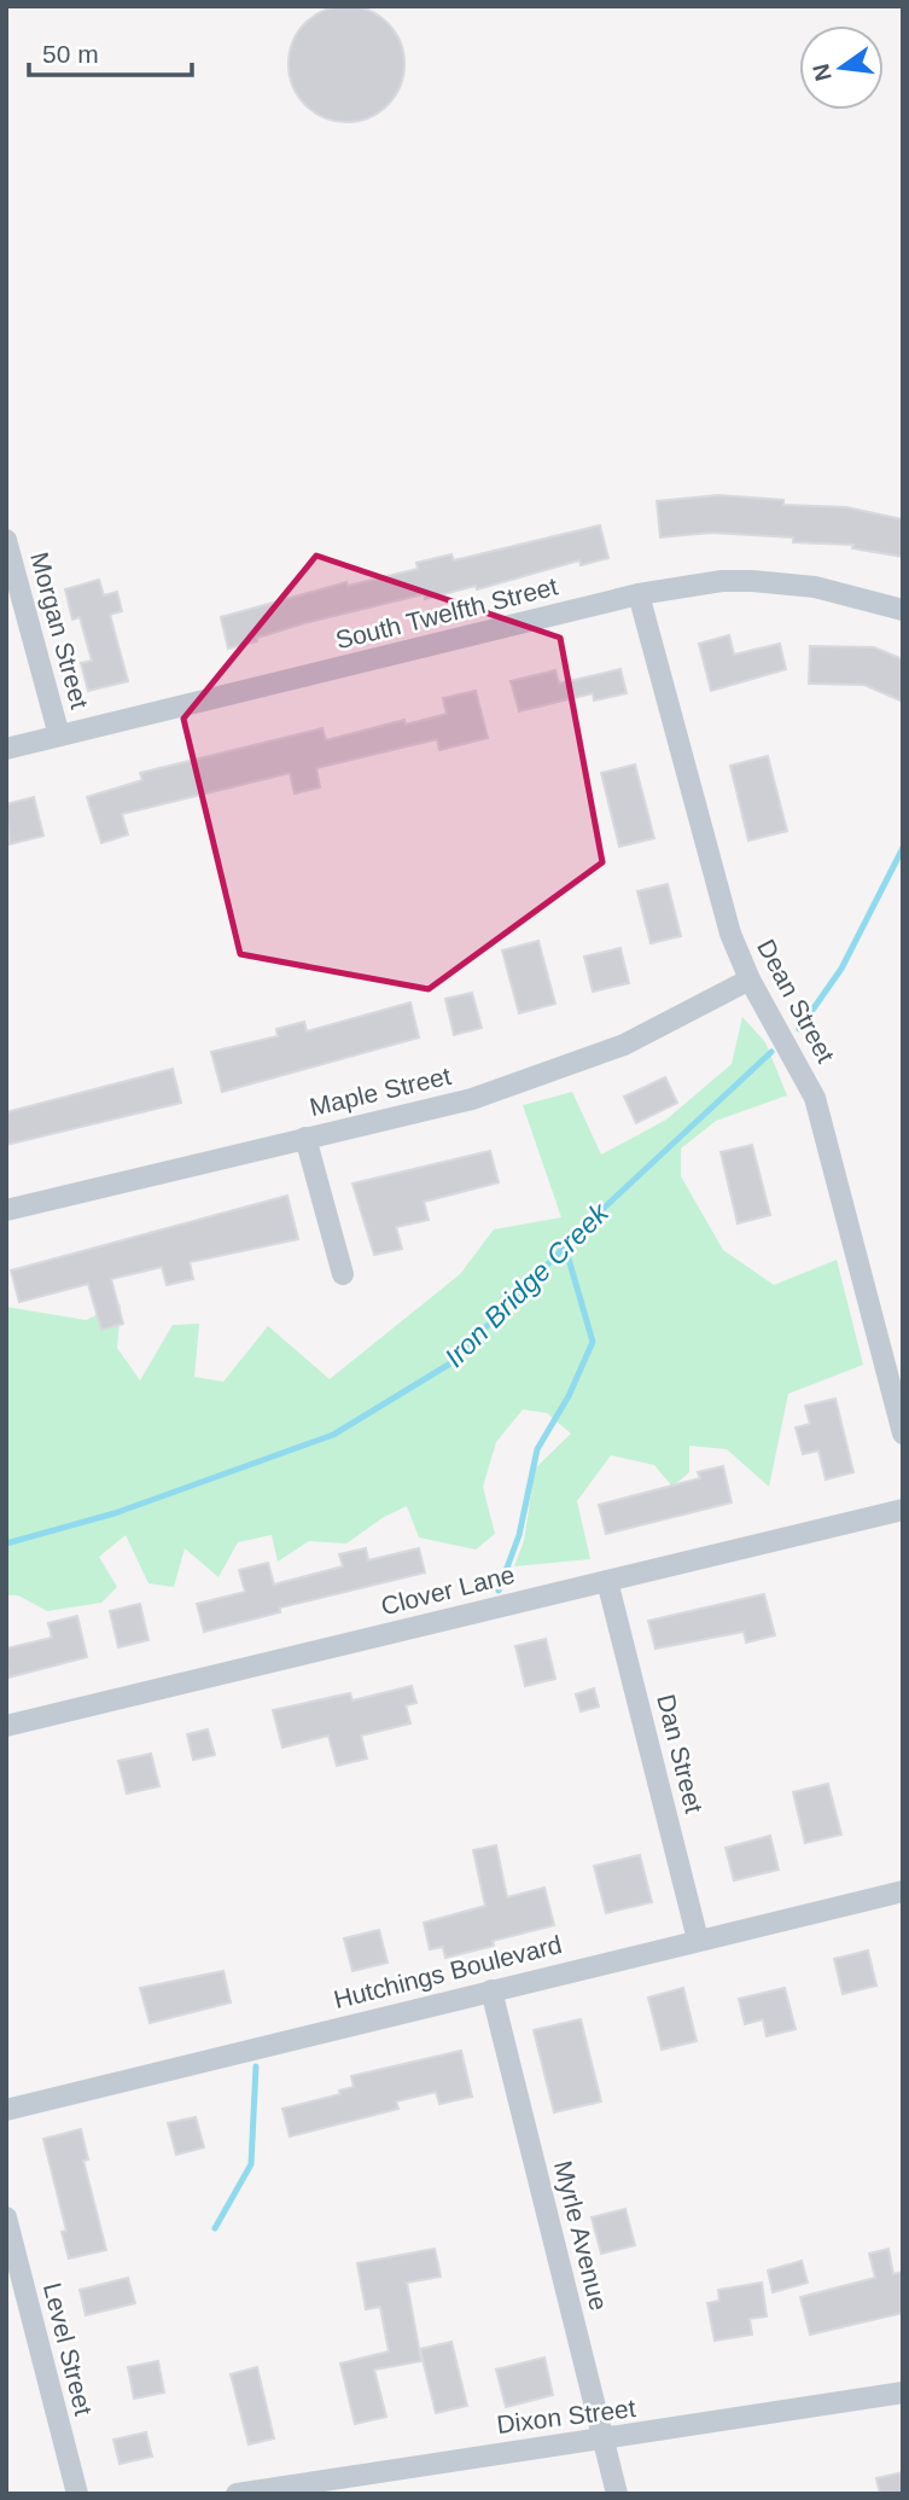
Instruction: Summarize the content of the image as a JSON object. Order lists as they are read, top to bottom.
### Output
{
  "streets": {
    "street": [
      "South Twelfth Street",
      "Morgan Street",
      "Dean Street",
      "Maple Street",
      "Clover Lane",
      "Dan Street",
      "Hutchings Boulevard",
      "Myrle Avenue",
      "Level Street",
      "Dixon Street"
    ]
  },
  "crossings": [
    ["South Twelfth Street", "Morgan Street"],
    ["South Twelfth Street", "Dean Street"],
    ["Dean Street", "Maple Street"],
    ["Clover Lane", "Dan Street"],
    ["Dan Street", "Hutchings Boulevard"],
    ["Hutchings Boulevard", "Myrle Avenue"],
    ["Myrle Avenue", "Dixon Street"]
  ],
  "water": ["Iron Bridge Creek"],
  "scale_bar": "50 m",
  "north": "left"
}
